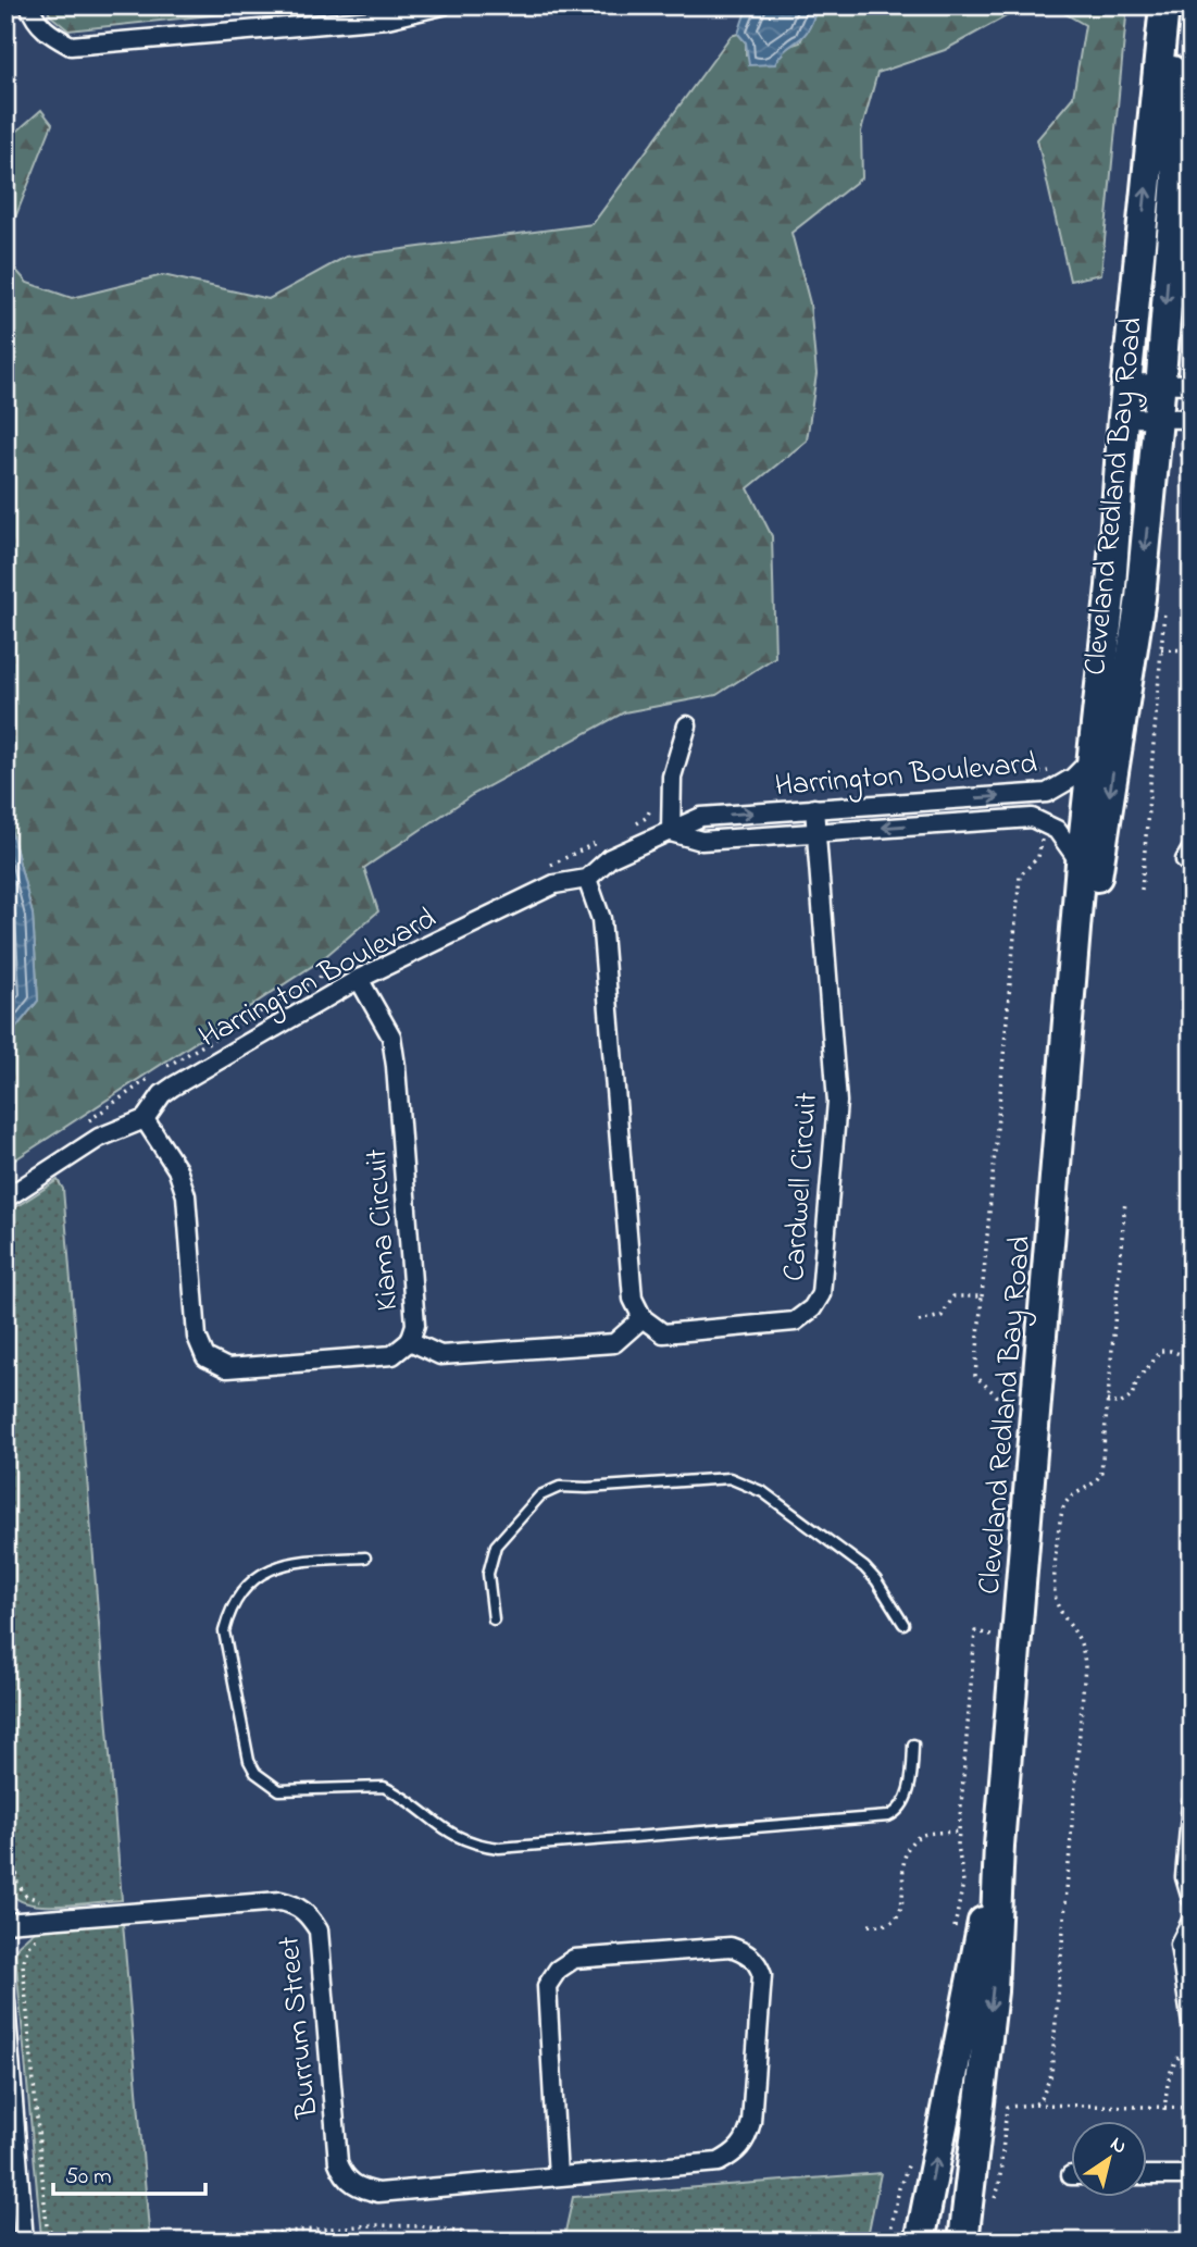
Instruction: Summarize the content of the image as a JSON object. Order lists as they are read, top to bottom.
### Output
{
  "streets": {
    "highway": ["Cleveland Redland Bay Road"],
    "street": [
      "Harrington Boulevard",
      "Cardwell Circuit",
      "Kiama Circuit",
      "Burrum Street"
    ]
  },
  "crossings": [
    ["Cleveland Redland Bay Road", "Harrington Boulevard"],
    ["Harrington Boulevard", "Cardwell Circuit"],
    ["Harrington Boulevard", "Kiama Circuit"]
  ],
  "scale_bar": "50 m",
  "north": "top right"
}
